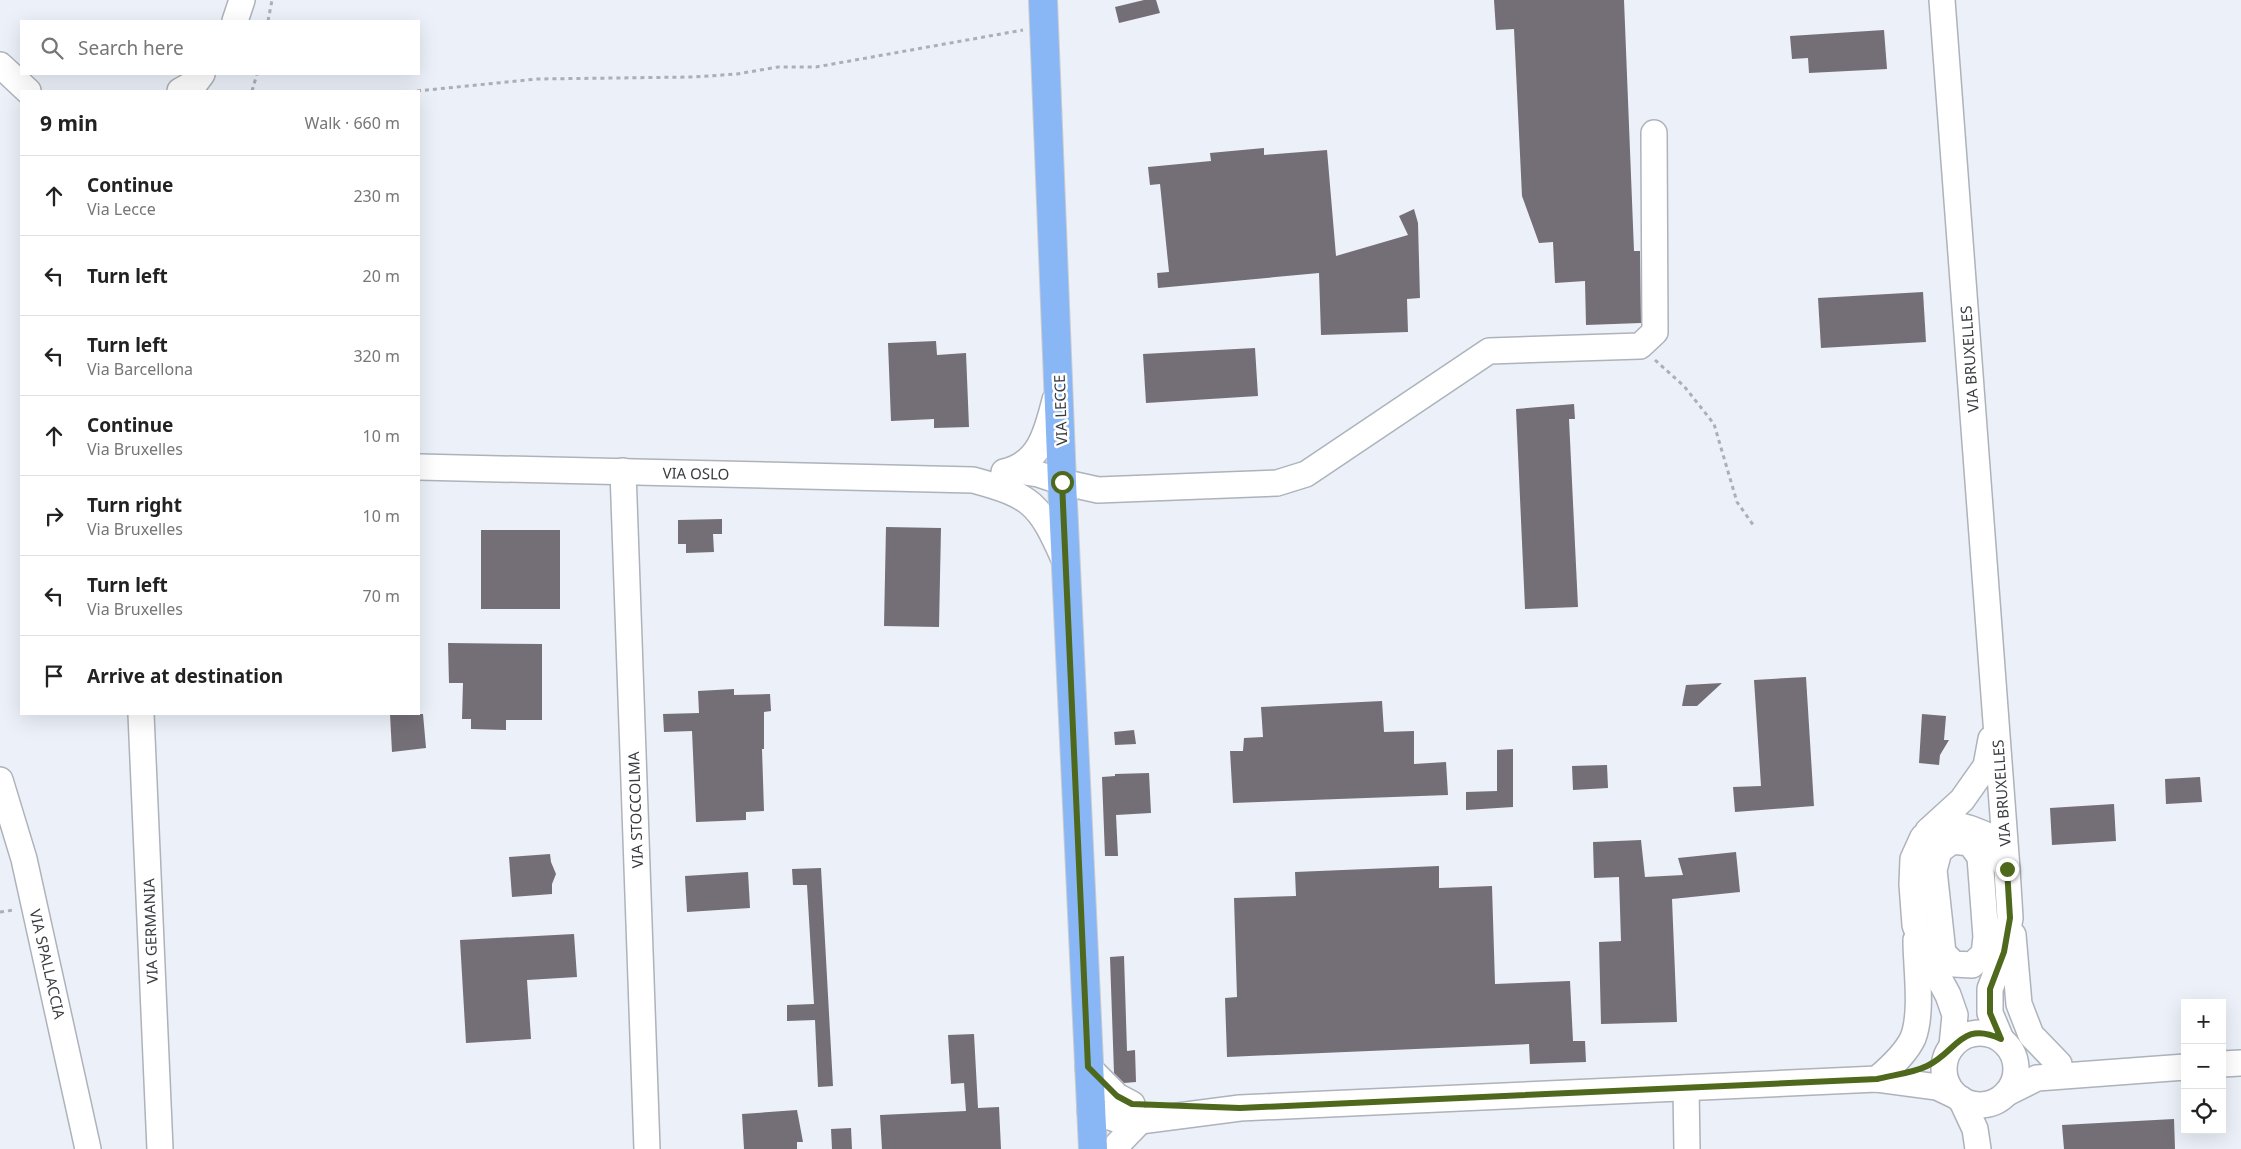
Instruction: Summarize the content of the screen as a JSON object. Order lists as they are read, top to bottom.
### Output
{
  "streets": {
    "main road": ["VIA LECCE"],
    "street": [
      "VIA BRUXELLES",
      "VIA OSLO",
      "VIA STOCCOLMA",
      "VIA GERMANIA",
      "VIA SPALLACCIA"
    ]
  },
  "crossings": [
    ["VIA OSLO", "VIA STOCCOLMA"]
  ],
  "page": {
    "search": "Search here",
    "heading": ["9 min", "Walk · 660 m"],
    "list": [
      ["Continue", "Via Lecce", "230 m"],
      ["Turn left", "20 m"],
      ["Turn left", "Via Barcellona", "320 m"],
      ["Continue", "Via Bruxelles", "10 m"],
      ["Turn right", "Via Bruxelles", "10 m"],
      ["Turn left", "Via Bruxelles", "70 m"],
      "Arrive at destination"
    ],
    "map_buttons": ["+", "−"]
  }
}
